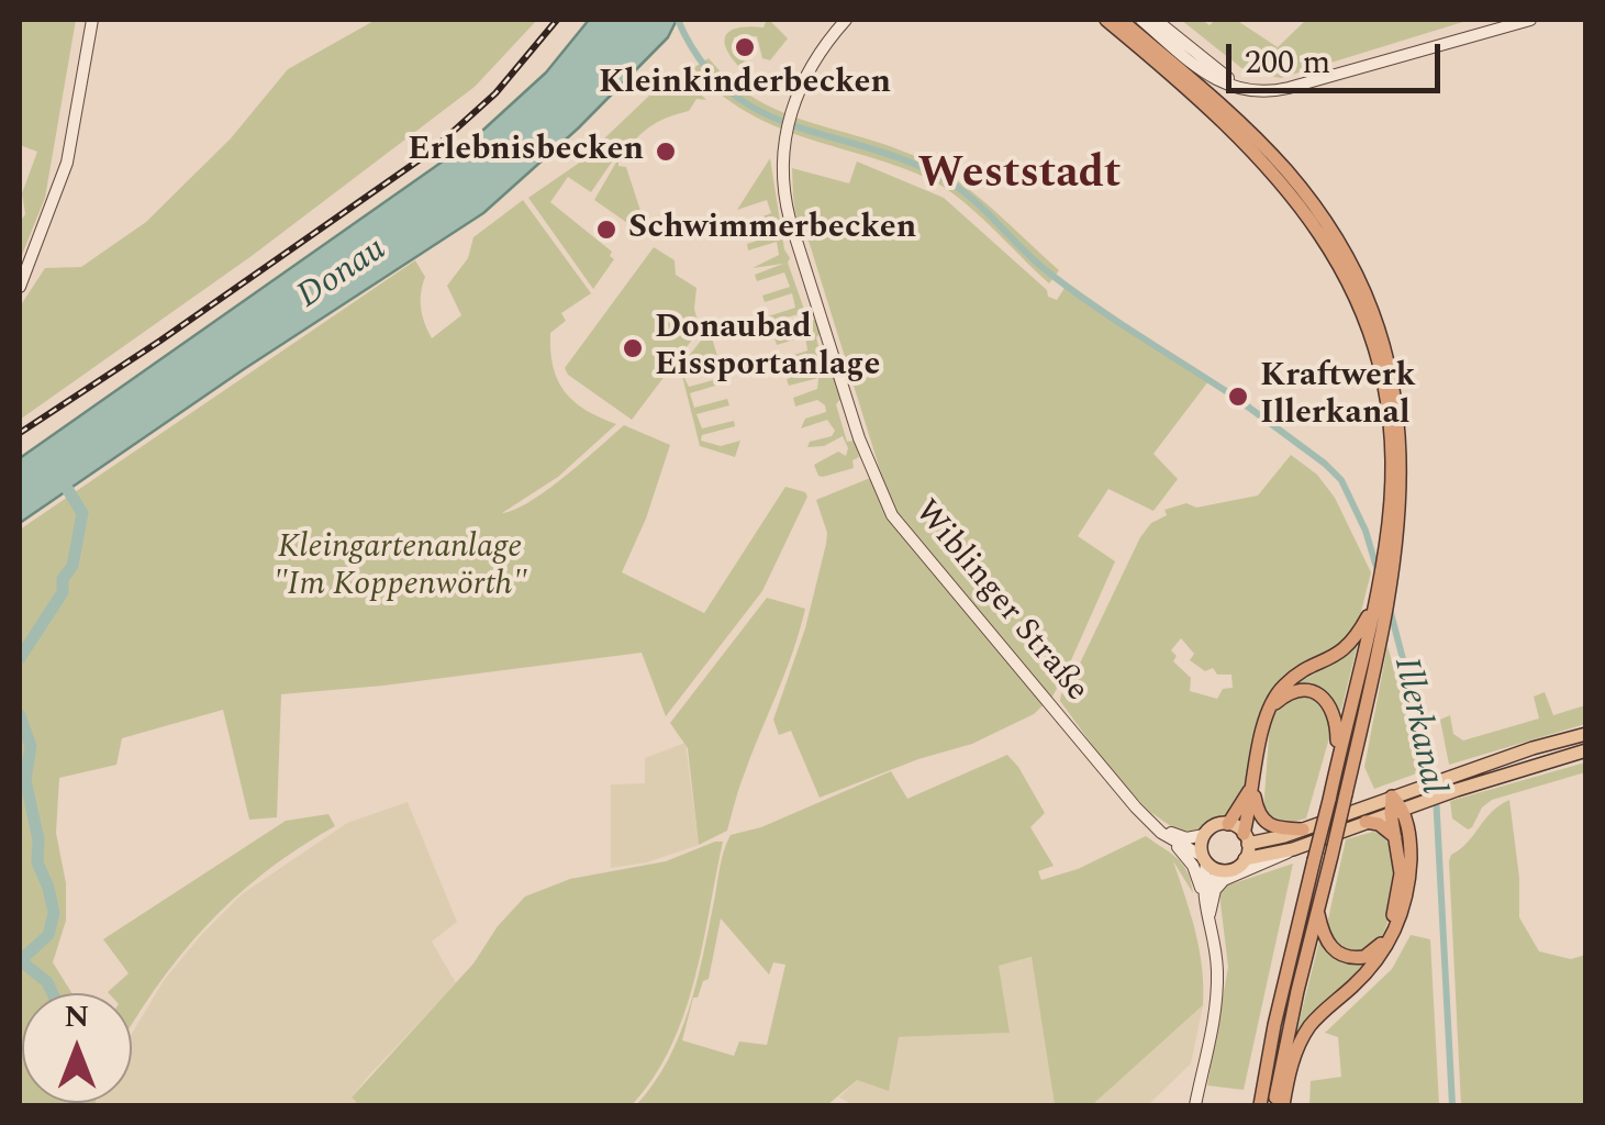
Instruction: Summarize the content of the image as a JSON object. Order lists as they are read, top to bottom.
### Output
{
  "streets": {
    "main road": ["Wiblinger Straße"]
  },
  "districts": ["Weststadt"],
  "water": ["Donau", "Illerkanal"],
  "parks": ["Kleingartenanlage \"Im Koppenwörth\""],
  "places": [
    "Kleinkinderbecken",
    "Erlebnisbecken",
    "Schwimmerbecken",
    "Donaubad Eissportanlage",
    "Kraftwerk Illerkanal"
  ],
  "scale_bar": "200 m",
  "north": "top"
}
